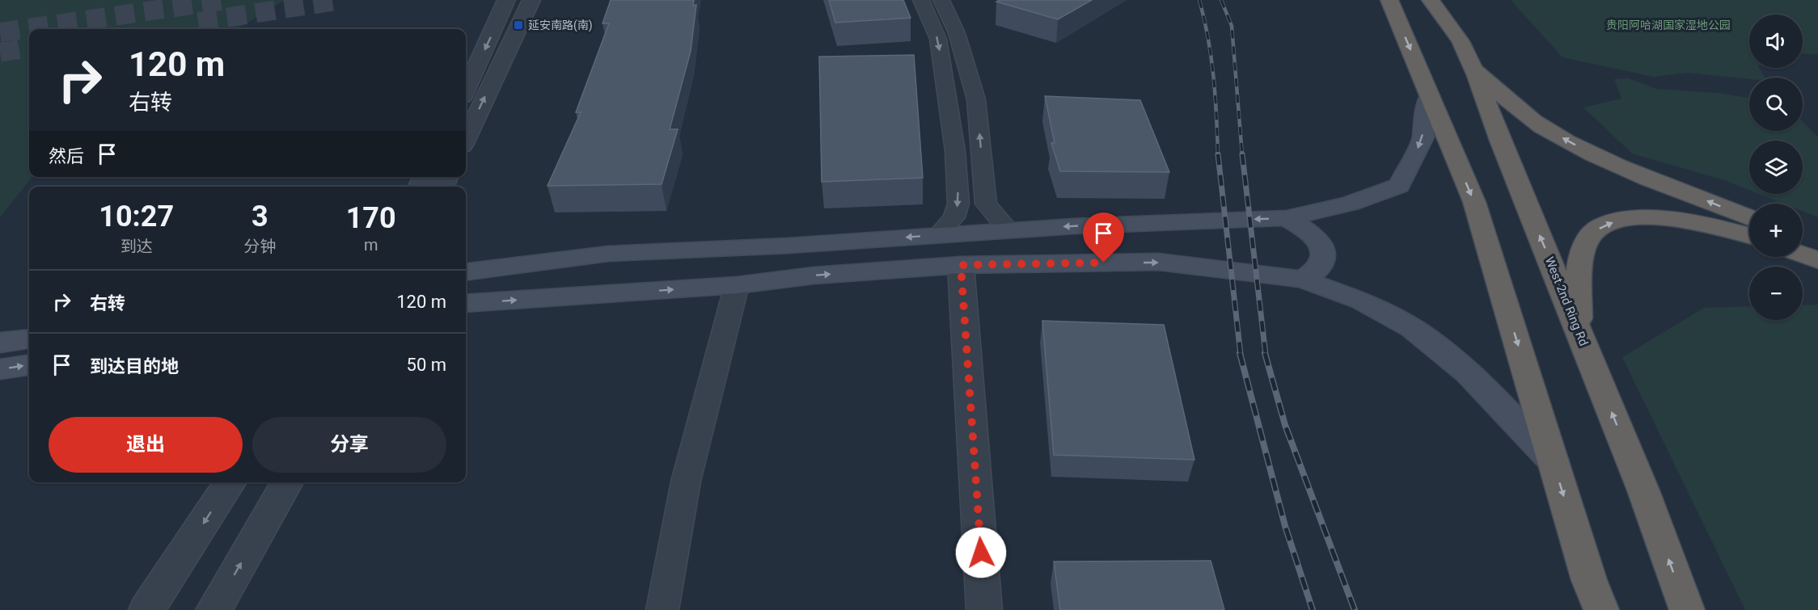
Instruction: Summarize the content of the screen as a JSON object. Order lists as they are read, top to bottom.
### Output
{
  "streets": {
    "highway": ["West 2nd Ring Rd"]
  },
  "parks": ["贵阳阿哈湖国家湿地公园"],
  "places": {
    "transit": ["延安南路(南)"]
  },
  "page": {
    "map_buttons": ["+", "−"],
    "turn": ["120 m", "右转"],
    "then": "然后",
    "eta": [
      "10:27",
      "到达",
      "3",
      "分钟",
      "170",
      "m"
    ],
    "list": [
      {
        "name": "右转",
        "value": "120 m"
      },
      {
        "name": "到达目的地",
        "value": "50 m"
      }
    ],
    "buttons": ["退出", "分享"]
  }
}
